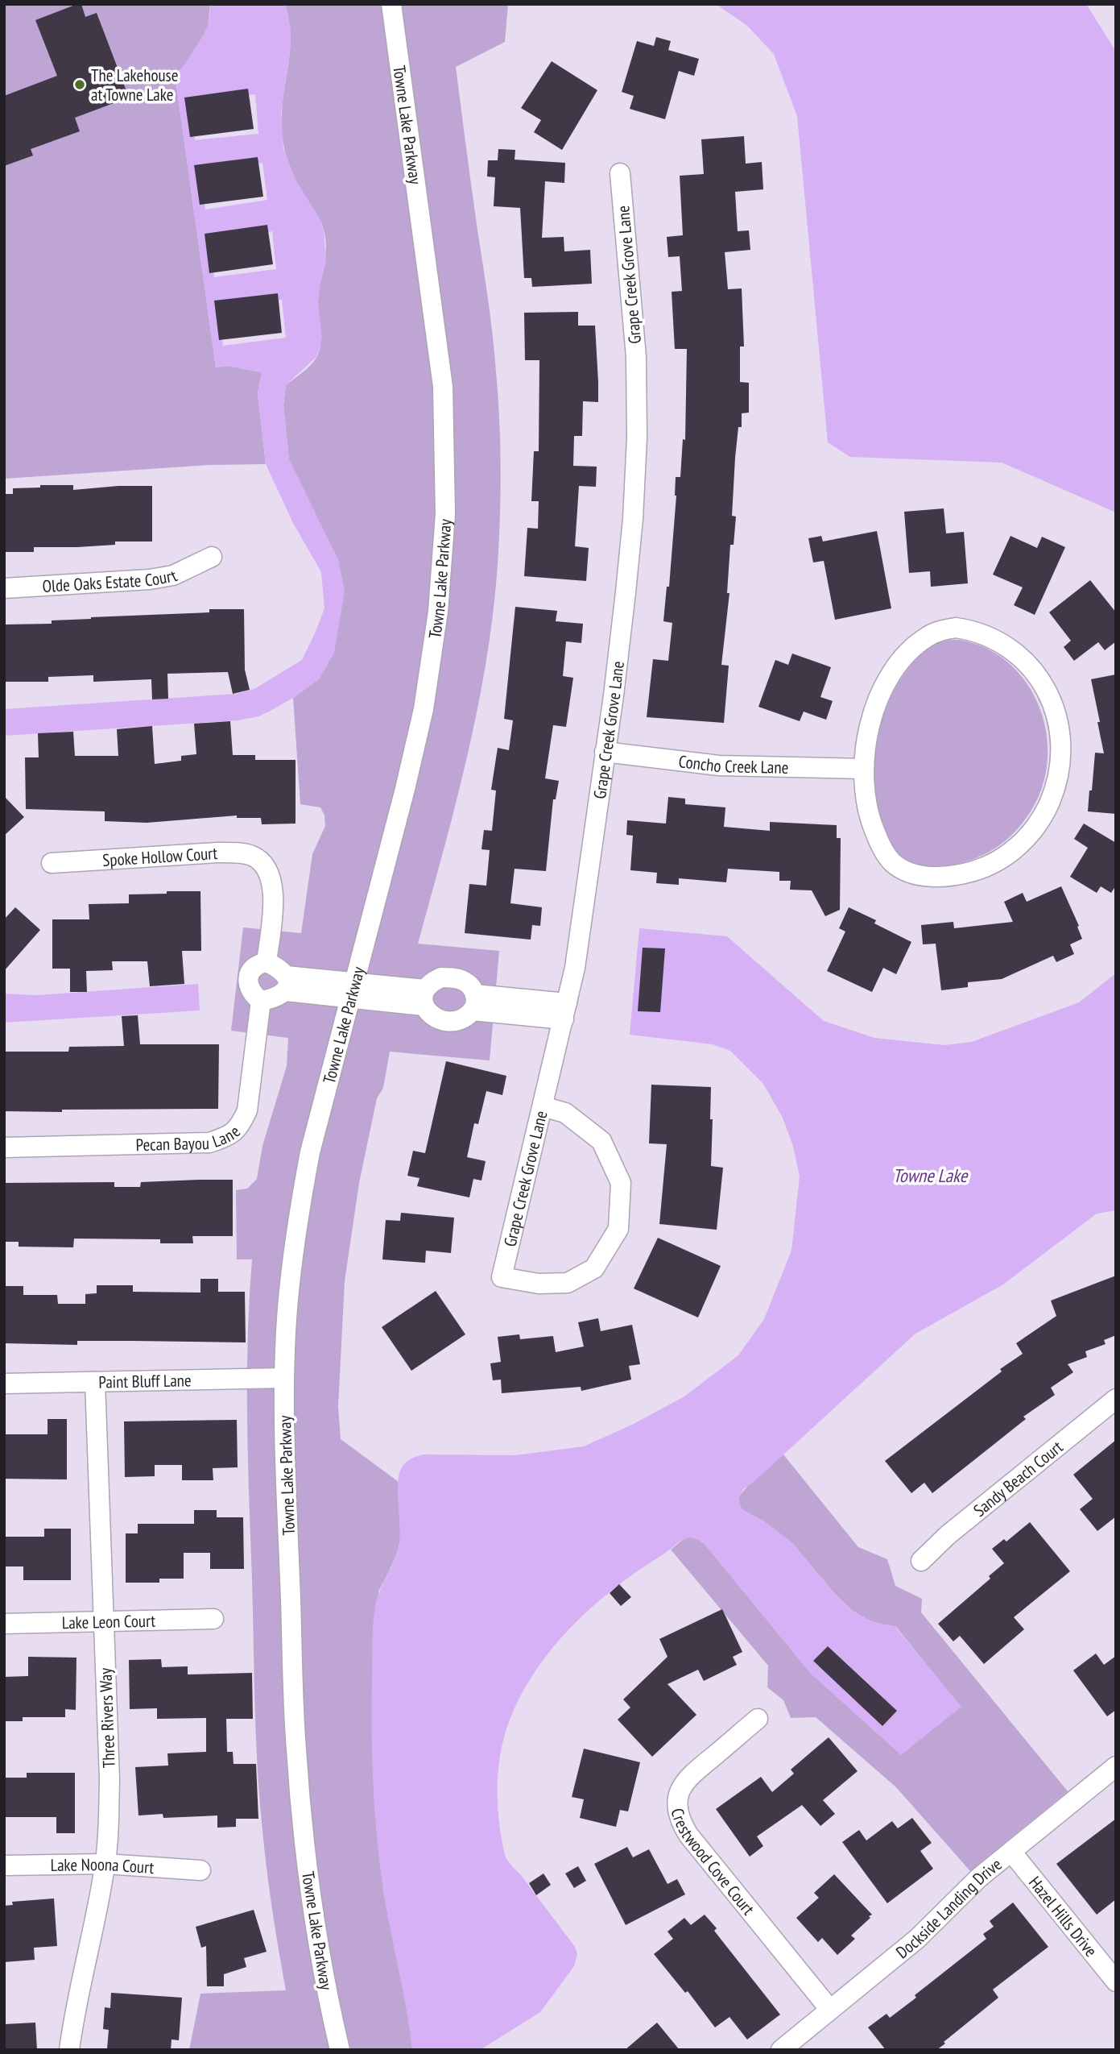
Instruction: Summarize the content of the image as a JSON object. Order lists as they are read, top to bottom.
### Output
{
  "streets": {
    "street": [
      "Towne Lake Parkway",
      "Grape Creek Grove Lane",
      "Olde Oaks Estate Court",
      "Concho Creek Lane",
      "Spoke Hollow Court",
      "Pecan Bayou Lane",
      "Paint Bluff Lane",
      "Sandy Beach Court",
      "Lake Leon Court",
      "Three Rivers Way",
      "Crestwood Cove Court",
      "Lake Noona Court",
      "Dockside Landing Drive",
      "Hazel Hills Drive"
    ]
  },
  "crossings": [
    ["Towne Lake Parkway", "Paint Bluff Lane"],
    ["Grape Creek Grove Lane", "Concho Creek Lane"],
    ["Spoke Hollow Court", "Pecan Bayou Lane"],
    ["Paint Bluff Lane", "Three Rivers Way"],
    ["Lake Leon Court", "Three Rivers Way"],
    ["Three Rivers Way", "Lake Noona Court"],
    ["Crestwood Cove Court", "Dockside Landing Drive"],
    ["Dockside Landing Drive", "Hazel Hills Drive"]
  ],
  "water": ["Towne Lake"],
  "places": ["The Lakehouse at Towne Lake"]
}
